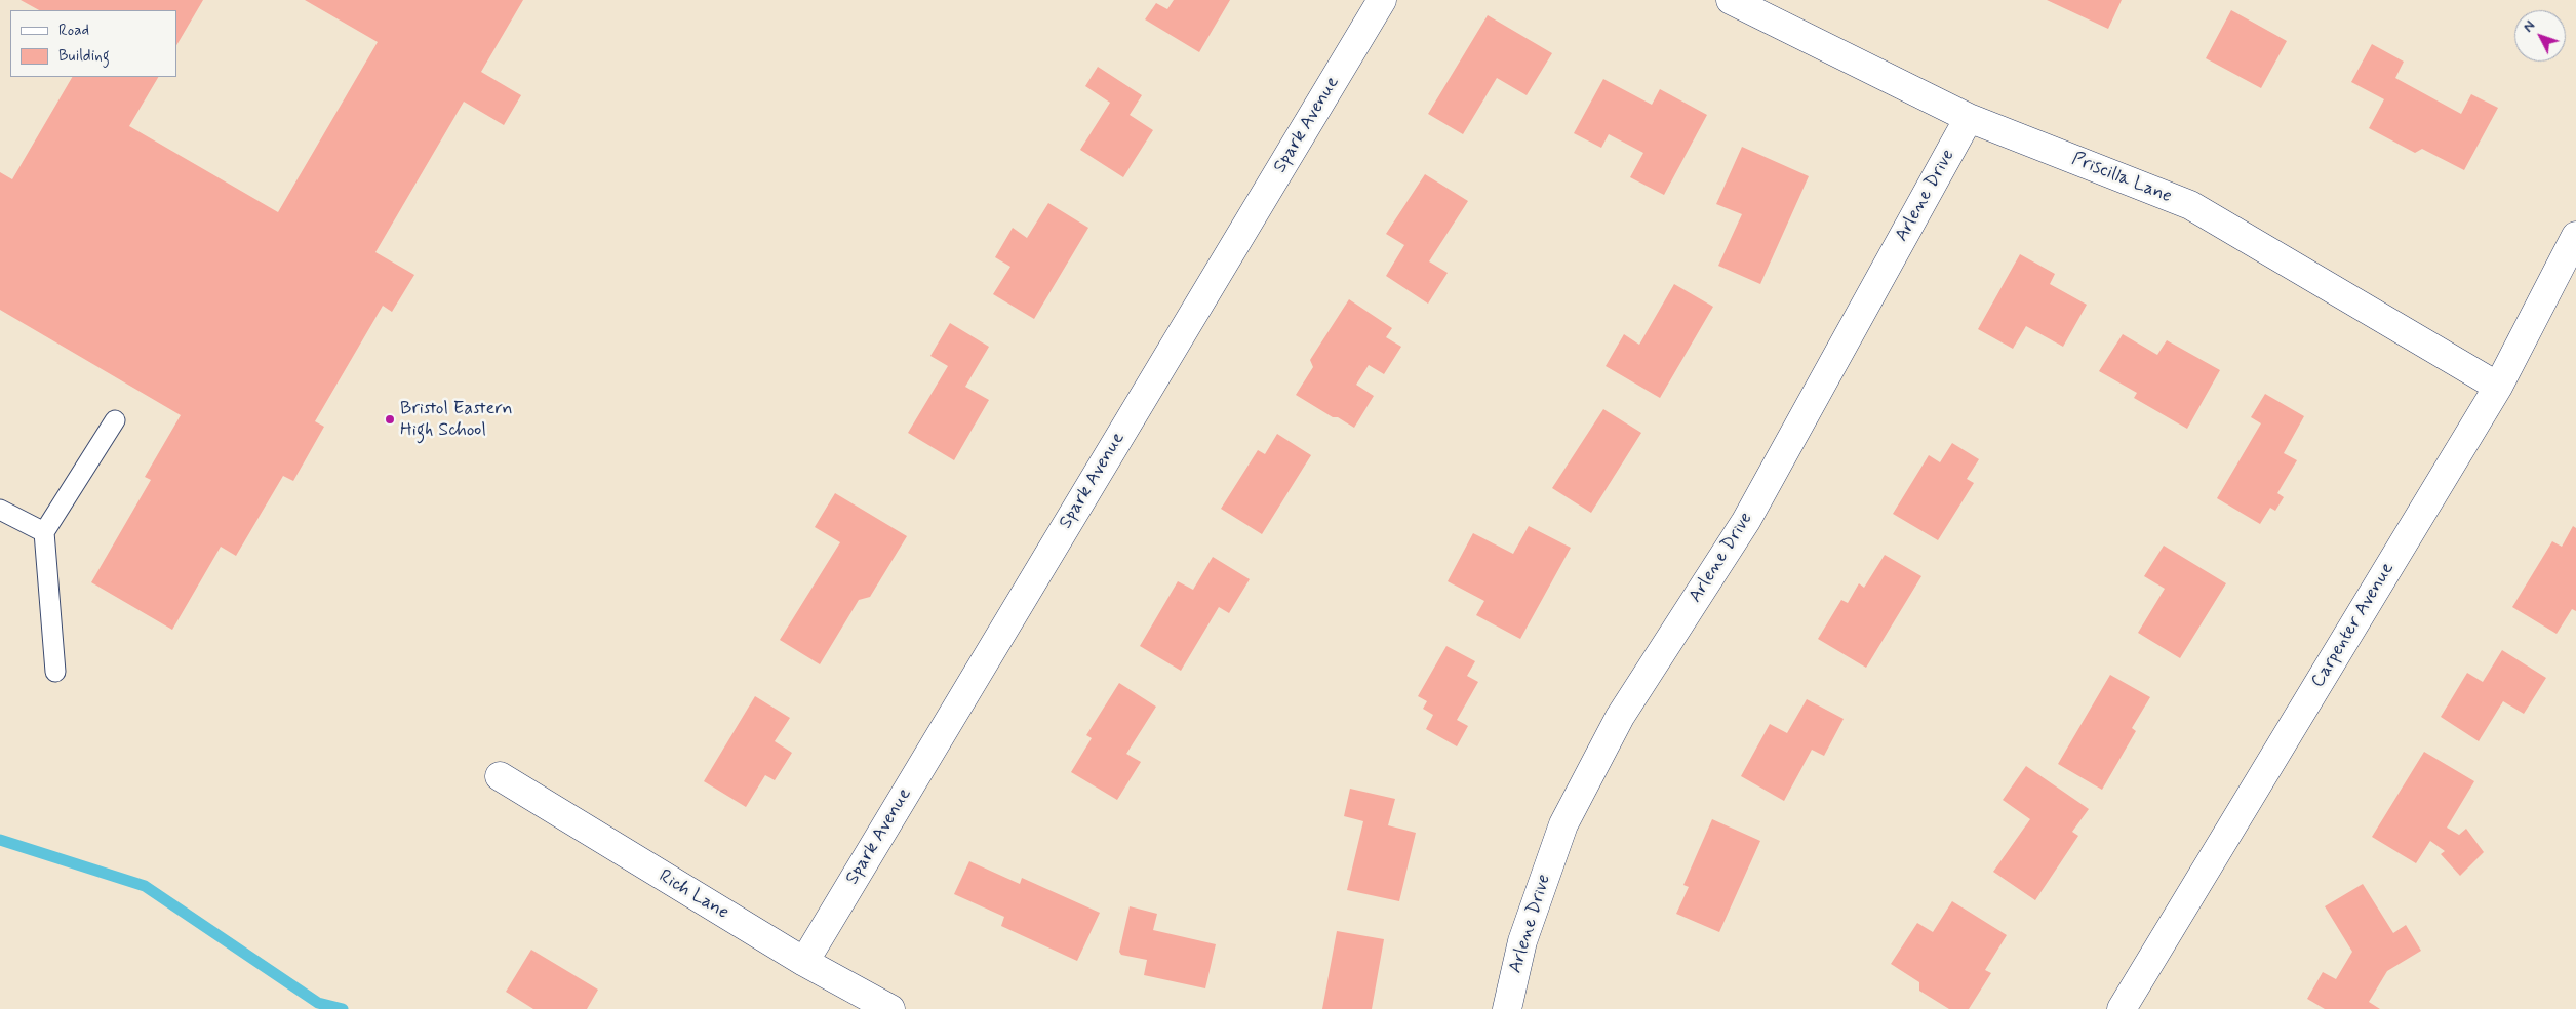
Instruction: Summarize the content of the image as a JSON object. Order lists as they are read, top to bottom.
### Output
{
  "streets": {
    "street": [
      "Spark Avenue",
      "Priscilla Lane",
      "Arlene Drive",
      "Carpenter Avenue",
      "Rich Lane"
    ]
  },
  "crossings": [
    ["Spark Avenue", "Rich Lane"],
    ["Priscilla Lane", "Arlene Drive"],
    ["Priscilla Lane", "Carpenter Avenue"]
  ],
  "places": ["Bristol Eastern High School"],
  "legend": ["Road", "Building"],
  "north": "top left"
}
